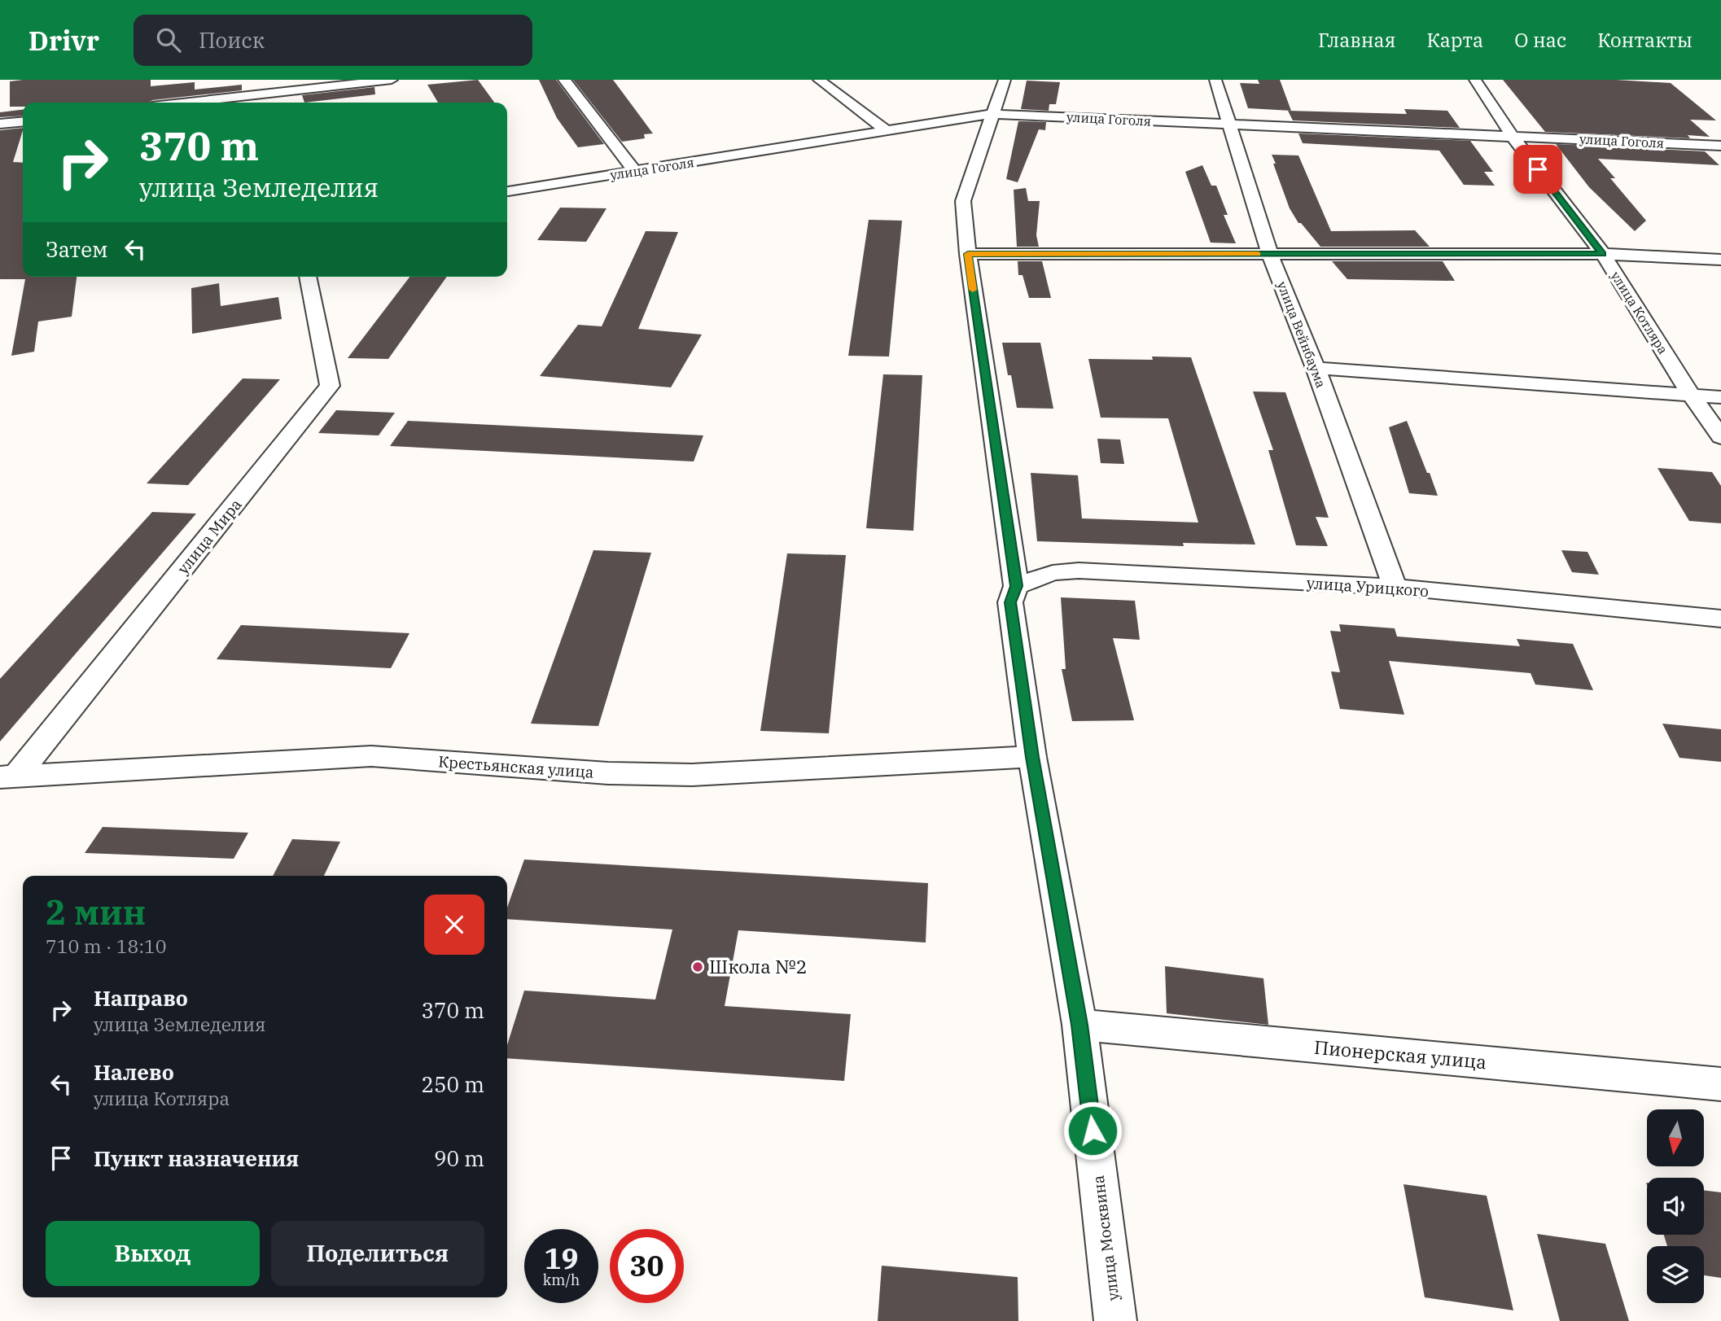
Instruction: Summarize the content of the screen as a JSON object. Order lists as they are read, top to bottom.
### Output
{
  "streets": {
    "street": [
      "улица Гоголя",
      "улица Котляра",
      "улица Вейнбаума",
      "улица Мира",
      "улица Урицкого",
      "Крестьянская улица",
      "Пионерская улица",
      "улица Москвина"
    ]
  },
  "crossings": [
    ["улица Гоголя", "улица Котляра"],
    ["улица Гоголя", "улица Вейнбаума"],
    ["улица Гоголя", "улица Москвина"],
    ["улица Вейнбаума", "улица Урицкого"],
    ["улица Мира", "Крестьянская улица"],
    ["улица Урицкого", "улица Москвина"],
    ["Крестьянская улица", "улица Москвина"],
    ["Пионерская улица", "улица Москвина"]
  ],
  "places": ["Школа №2"],
  "north": "bottom",
  "page": {
    "header": "Drivr",
    "search": "Поиск",
    "nav": [
      "Главная",
      "Карта",
      "О нас",
      "Контакты"
    ],
    "turn": ["370 m", "улица Земледелия"],
    "then": "Затем",
    "heading": ["2 мин", "710 m · 18:10"],
    "list": [
      {
        "name": "Направо",
        "note": "улица Земледелия",
        "value": "370 m"
      },
      {
        "name": "Налево",
        "note": "улица Котляра",
        "value": "250 m"
      },
      {
        "name": "Пункт назначения",
        "value": "90 m"
      }
    ],
    "buttons": ["Выход", "Поделиться"],
    "speed": "19 km/h",
    "limit": "30"
  }
}
